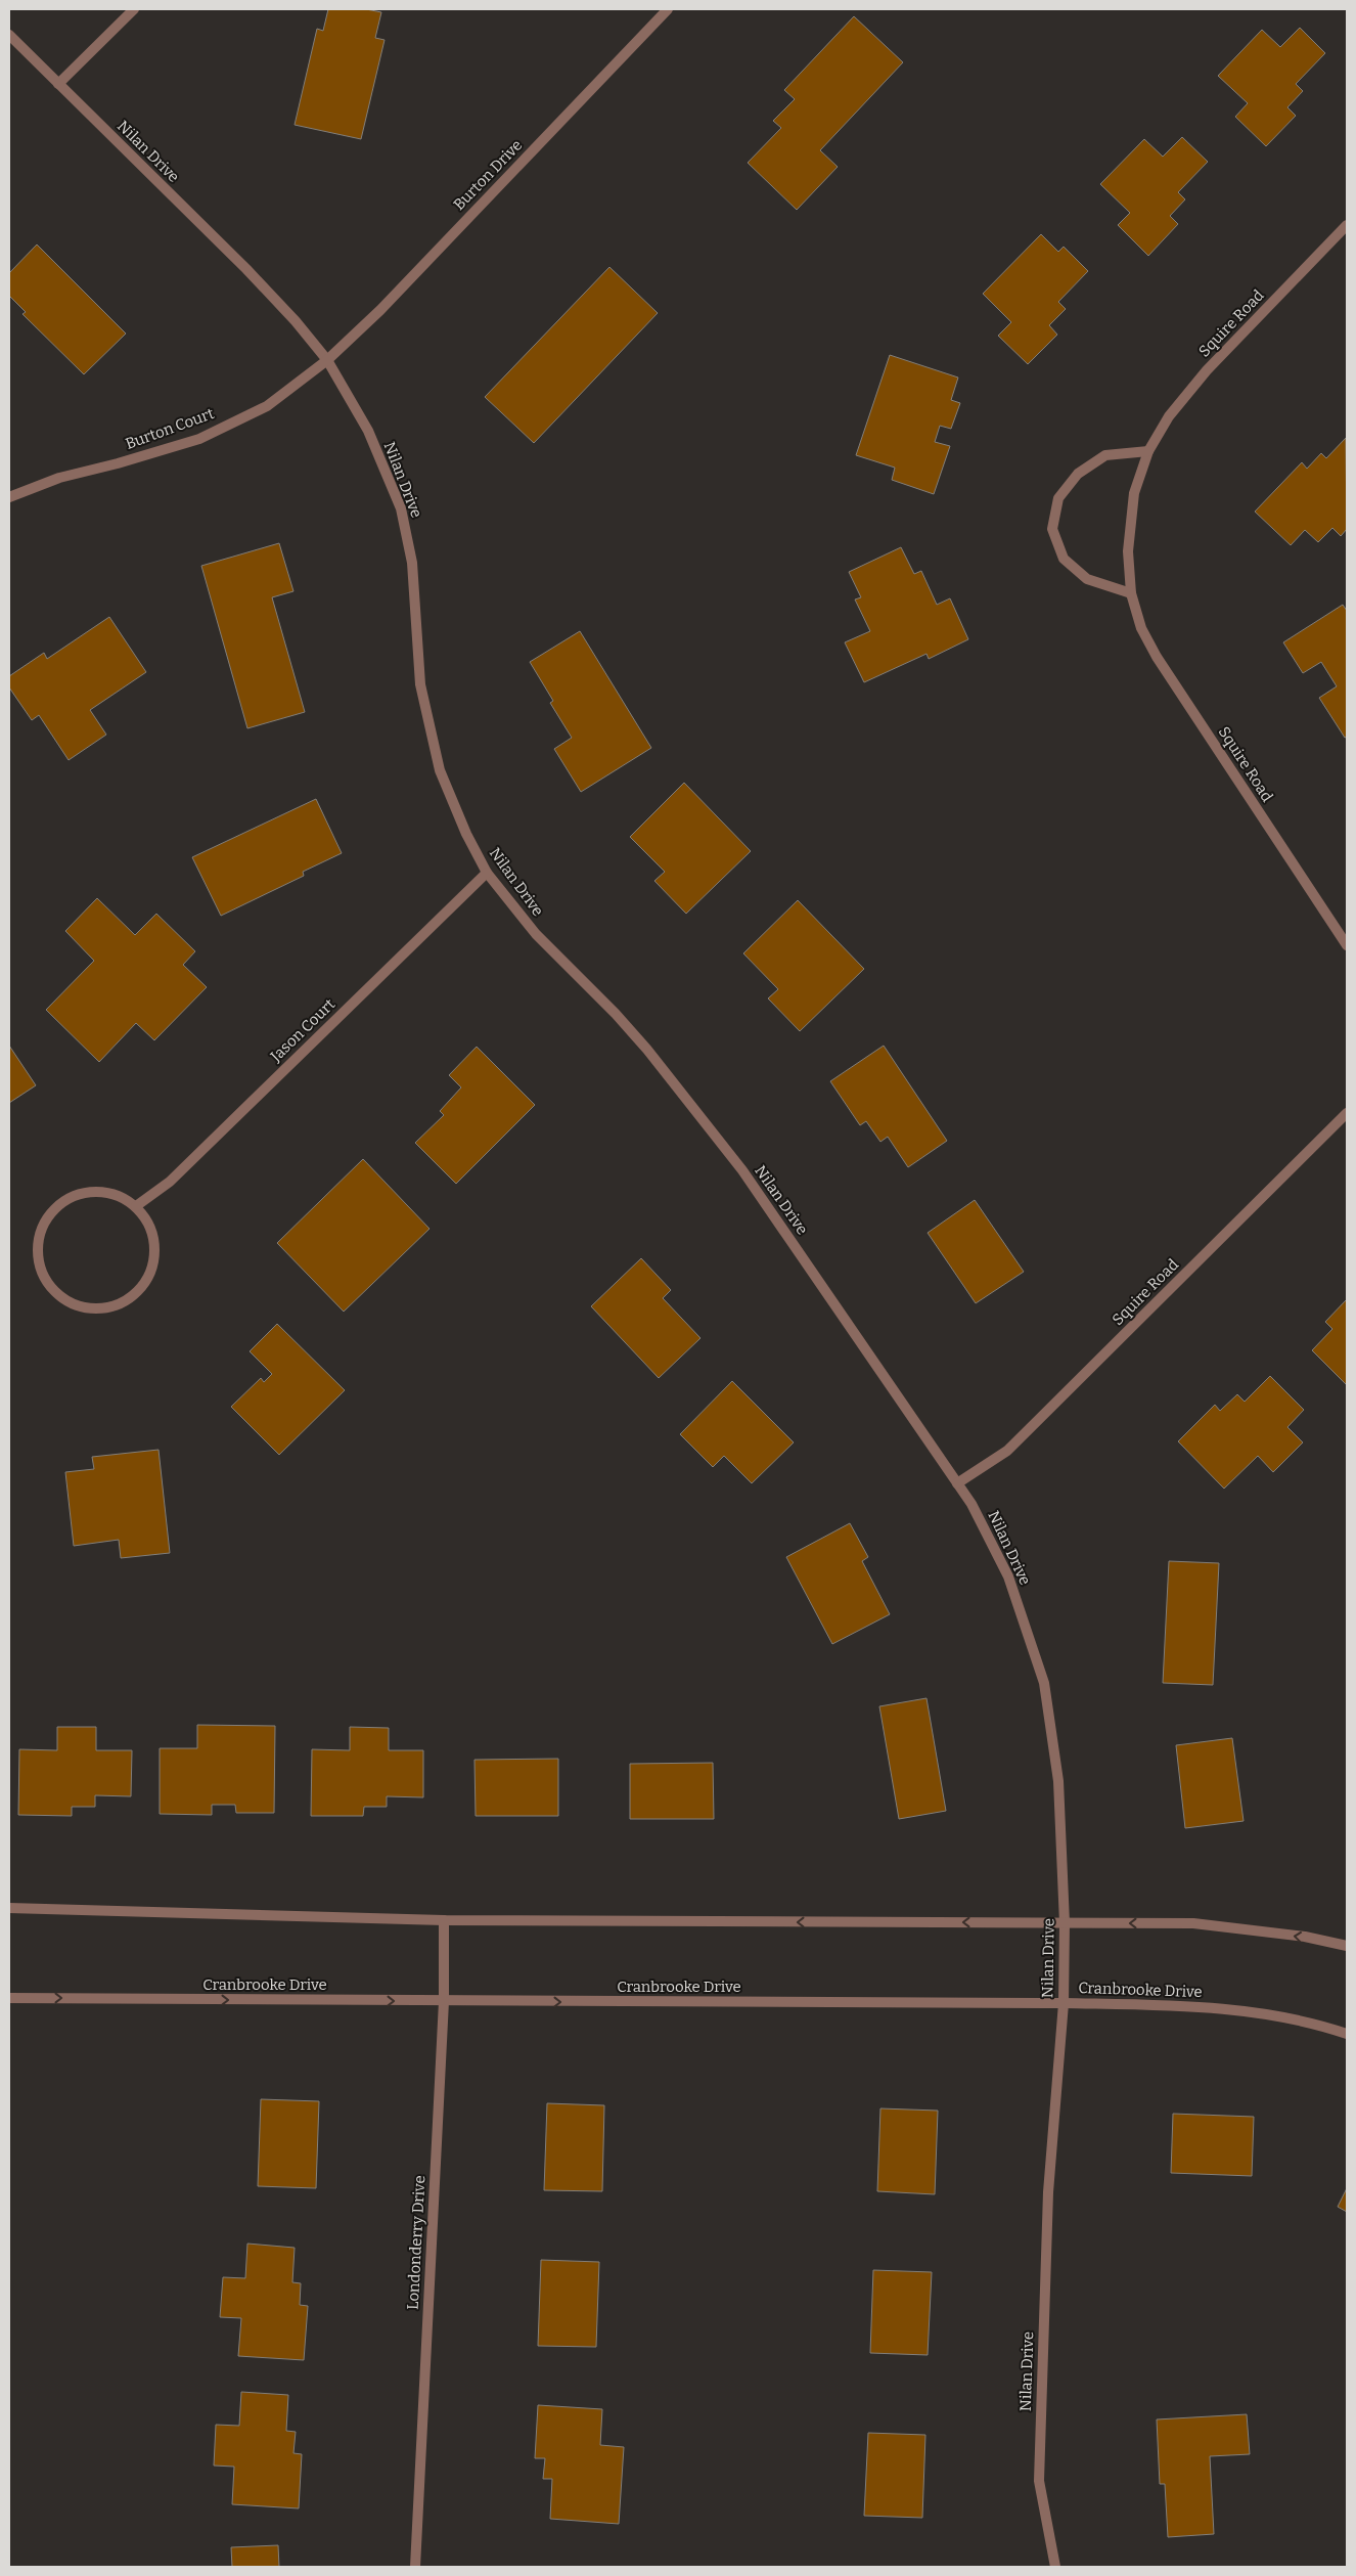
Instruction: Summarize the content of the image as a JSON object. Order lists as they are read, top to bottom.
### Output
{
  "streets": {
    "street": [
      "Nilan Drive",
      "Burton Drive",
      "Squire Road",
      "Burton Court",
      "Jason Court",
      "Cranbrooke Drive",
      "Londonderry Drive"
    ]
  },
  "crossings": [
    ["Nilan Drive", "Burton Drive"],
    ["Nilan Drive", "Squire Road"],
    ["Nilan Drive", "Burton Court"],
    ["Nilan Drive", "Jason Court"],
    ["Nilan Drive", "Cranbrooke Drive"],
    ["Burton Drive", "Burton Court"],
    ["Cranbrooke Drive", "Londonderry Drive"]
  ]
}
